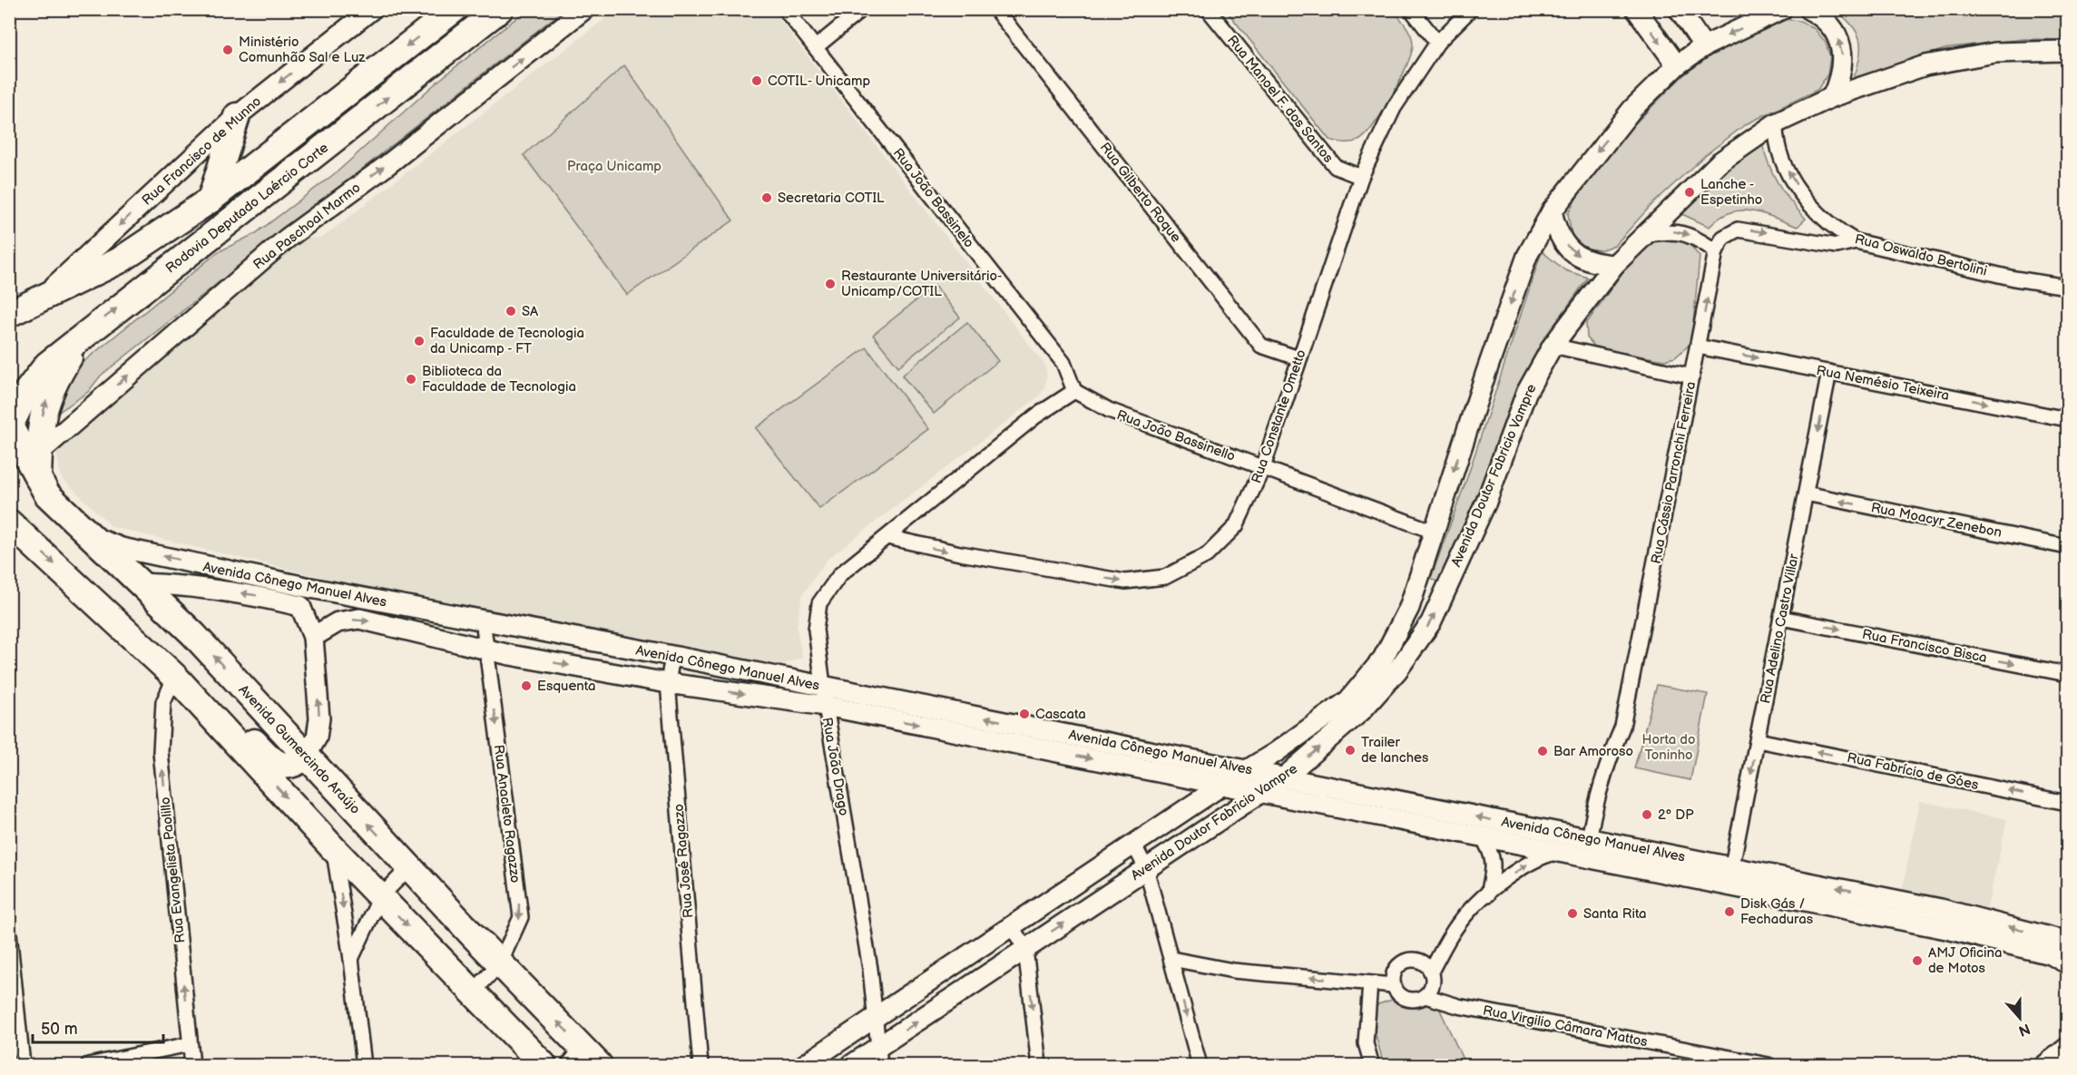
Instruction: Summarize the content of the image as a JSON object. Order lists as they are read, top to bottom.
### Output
{
  "streets": {
    "highway": ["Rodovia Deputado Laércio Corte", "Avenida Gumercindo Araújo"],
    "street": [
      "Rua Manoel F. dos Santos",
      "Rua Francisco de Munno",
      "Rua Gilberto Roque",
      "Rua João Bassinelo",
      "Rua Paschoal Marmo",
      "Rua Oswaldo Bertolini",
      "Rua Nemésio Teixeira",
      "Rua Constante Ometto",
      "Rua João Bassinello",
      "Rua Cássio Parronchi Ferreira",
      "Avenida Doutor Fabricio Vampre",
      "Rua Moacyr Zenebon",
      "Avenida Cônego Manuel Alves",
      "Rua Adelino Castro Villar",
      "Rua Francisco Bisca",
      "Rua João Drago",
      "Rua Fabrício de Góes",
      "Rua Anacleto Ragazzo",
      "Rua José Ragazzo",
      "Rua Evangelista Paolillo",
      "Rua Virgilio Câmara Mattos"
    ]
  },
  "crossings": [
    ["Rua Manoel F. dos Santos", "Rua Constante Ometto"],
    ["Rua Gilberto Roque", "Rua Constante Ometto"],
    ["Rua João Bassinelo", "Rua João Bassinello"],
    ["Rua João Bassinelo", "Rua João Drago"],
    ["Rodovia Deputado Laércio Corte", "Avenida Gumercindo Araújo"],
    ["Rua Oswaldo Bertolini", "Avenida Doutor Fabricio Vampre"],
    ["Rua Nemésio Teixeira", "Rua Cássio Parronchi Ferreira"],
    ["Rua Nemésio Teixeira", "Rua Adelino Castro Villar"],
    ["Rua Constante Ometto", "Rua João Bassinello"],
    ["Rua Constante Ometto", "Rua João Drago"],
    ["Rua João Bassinello", "Avenida Doutor Fabricio Vampre"],
    ["Rua João Bassinello", "Rua João Drago"],
    ["Rua Cássio Parronchi Ferreira", "Avenida Cônego Manuel Alves"],
    ["Avenida Doutor Fabricio Vampre", "Avenida Cônego Manuel Alves"],
    ["Avenida Doutor Fabricio Vampre", "Rua João Drago"],
    ["Rua Moacyr Zenebon", "Rua Adelino Castro Villar"],
    ["Avenida Cônego Manuel Alves", "Rua Adelino Castro Villar"],
    ["Avenida Cônego Manuel Alves", "Avenida Gumercindo Araújo"],
    ["Avenida Cônego Manuel Alves", "Rua João Drago"],
    ["Avenida Cônego Manuel Alves", "Rua Anacleto Ragazzo"],
    ["Avenida Cônego Manuel Alves", "Rua José Ragazzo"],
    ["Rua Adelino Castro Villar", "Rua Francisco Bisca"],
    ["Rua Adelino Castro Villar", "Rua Fabrício de Góes"],
    ["Avenida Gumercindo Araújo", "Rua Anacleto Ragazzo"]
  ],
  "one_way": [
    "Rua Francisco de Munno",
    "Rua Paschoal Marmo",
    "Rua Oswaldo Bertolini",
    "Rua Nemésio Teixeira",
    "Rua Constante Ometto",
    "Rua Moacyr Zenebon",
    "Rua Adelino Castro Villar",
    "Rua Francisco Bisca",
    "Rua Fabrício de Góes",
    "Rua Anacleto Ragazzo",
    "Rua Evangelista Paolillo"
  ],
  "parks": ["Praça Unicamp", "Horta do Toninho"],
  "places": [
    "Ministério Comunhão Sal e Luz",
    "COTIL- Unicamp",
    "Lanche - Espetinho",
    "Secretaria COTIL",
    "Restaurante Universitário- Unicamp/COTIL",
    "SA",
    "Faculdade de Tecnologia da Unicamp - FT",
    "Biblioteca da Faculdade de Tecnologia",
    "Esquenta",
    "Cascata",
    "Trailer de lanches",
    "Bar Amoroso",
    "2º DP",
    "Disk Gás / Fechaduras",
    "Santa Rita",
    "AMJ Oficina de Motos"
  ],
  "scale_bar": "50 m",
  "north": "bottom"
}
